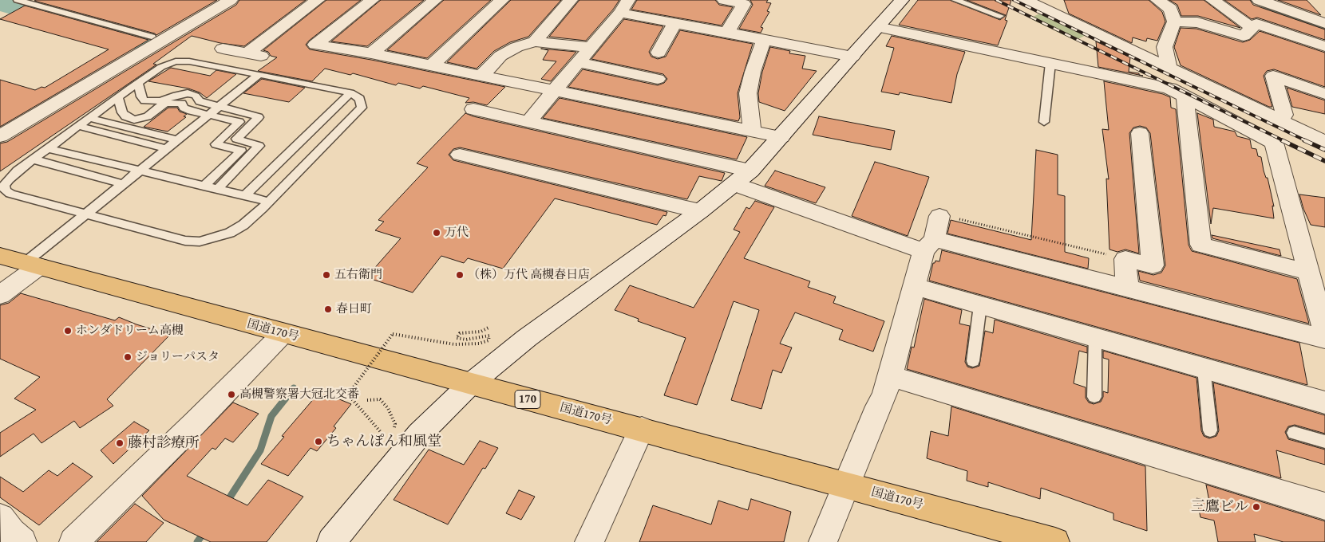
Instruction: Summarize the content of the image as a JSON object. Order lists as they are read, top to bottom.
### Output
{
  "streets": {
    "highway": ["国道170号", "170"]
  },
  "places": [
    "万代",
    "五右衛門",
    "（株）万代 高槻春日店",
    "春日町",
    "ホンダドリーム高槻",
    "ジョリーパスタ",
    "高槻警察署大冠北交番",
    "ちゃんぽん和風堂",
    "藤村診療所",
    "三鷹ビル"
  ]
}
